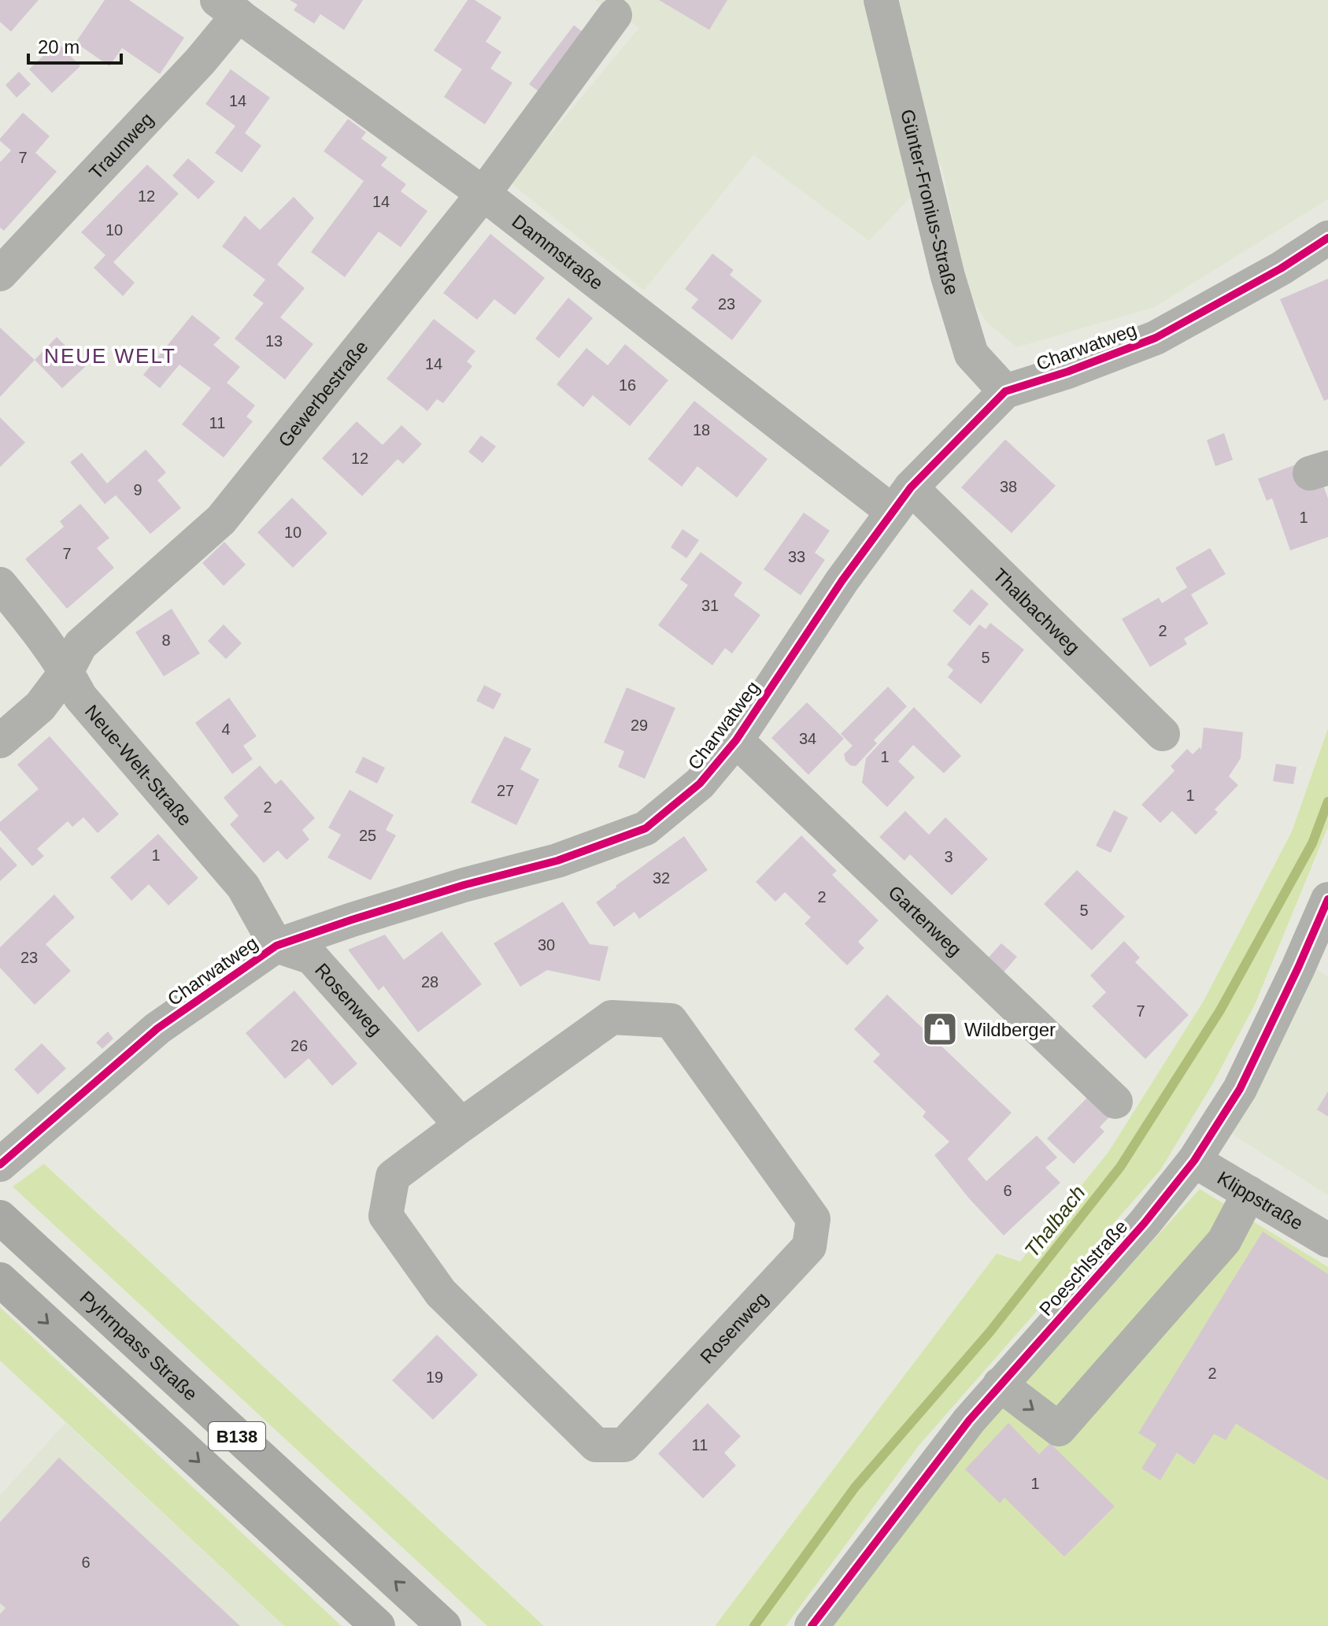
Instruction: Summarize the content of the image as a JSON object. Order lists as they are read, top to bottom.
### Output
{
  "streets": {
    "main road": ["Pyhrnpass Straße", "B138"],
    "street": [
      "Traunweg",
      "Günter-Fronius-Straße",
      "Dammstraße",
      "Charwatweg",
      "Gewerbestraße",
      "Thalbachweg",
      "Neue-Welt-Straße",
      "Gartenweg",
      "Rosenweg",
      "Klippstraße",
      "Poeschlstraße"
    ]
  },
  "crossings": [
    ["Traunweg", "Dammstraße"],
    ["Günter-Fronius-Straße", "Charwatweg"],
    ["Dammstraße", "Charwatweg"],
    ["Dammstraße", "Gewerbestraße"],
    ["Dammstraße", "Thalbachweg"],
    ["Charwatweg", "Thalbachweg"],
    ["Charwatweg", "Neue-Welt-Straße"],
    ["Charwatweg", "Gartenweg"],
    ["Charwatweg", "Rosenweg"],
    ["Gewerbestraße", "Neue-Welt-Straße"],
    ["Neue-Welt-Straße", "Rosenweg"],
    ["Klippstraße", "Poeschlstraße"]
  ],
  "districts": ["NEUE WELT"],
  "water": ["Thalbach"],
  "places": {
    "shop": ["Wildberger"]
  },
  "house_numbers": [
    "14",
    "7",
    "12",
    "14",
    "10",
    "23",
    "13",
    "14",
    "16",
    "11",
    "18",
    "12",
    "38",
    "9",
    "1",
    "10",
    "7",
    "33",
    "31",
    "2",
    "8",
    "5",
    "29",
    "4",
    "34",
    "1",
    "27",
    "1",
    "2",
    "25",
    "1",
    "3",
    "32",
    "2",
    "5",
    "30",
    "23",
    "28",
    "7",
    "26",
    "6",
    "2",
    "19",
    "11",
    "1",
    "6"
  ],
  "scale_bar": "20 m"
}
